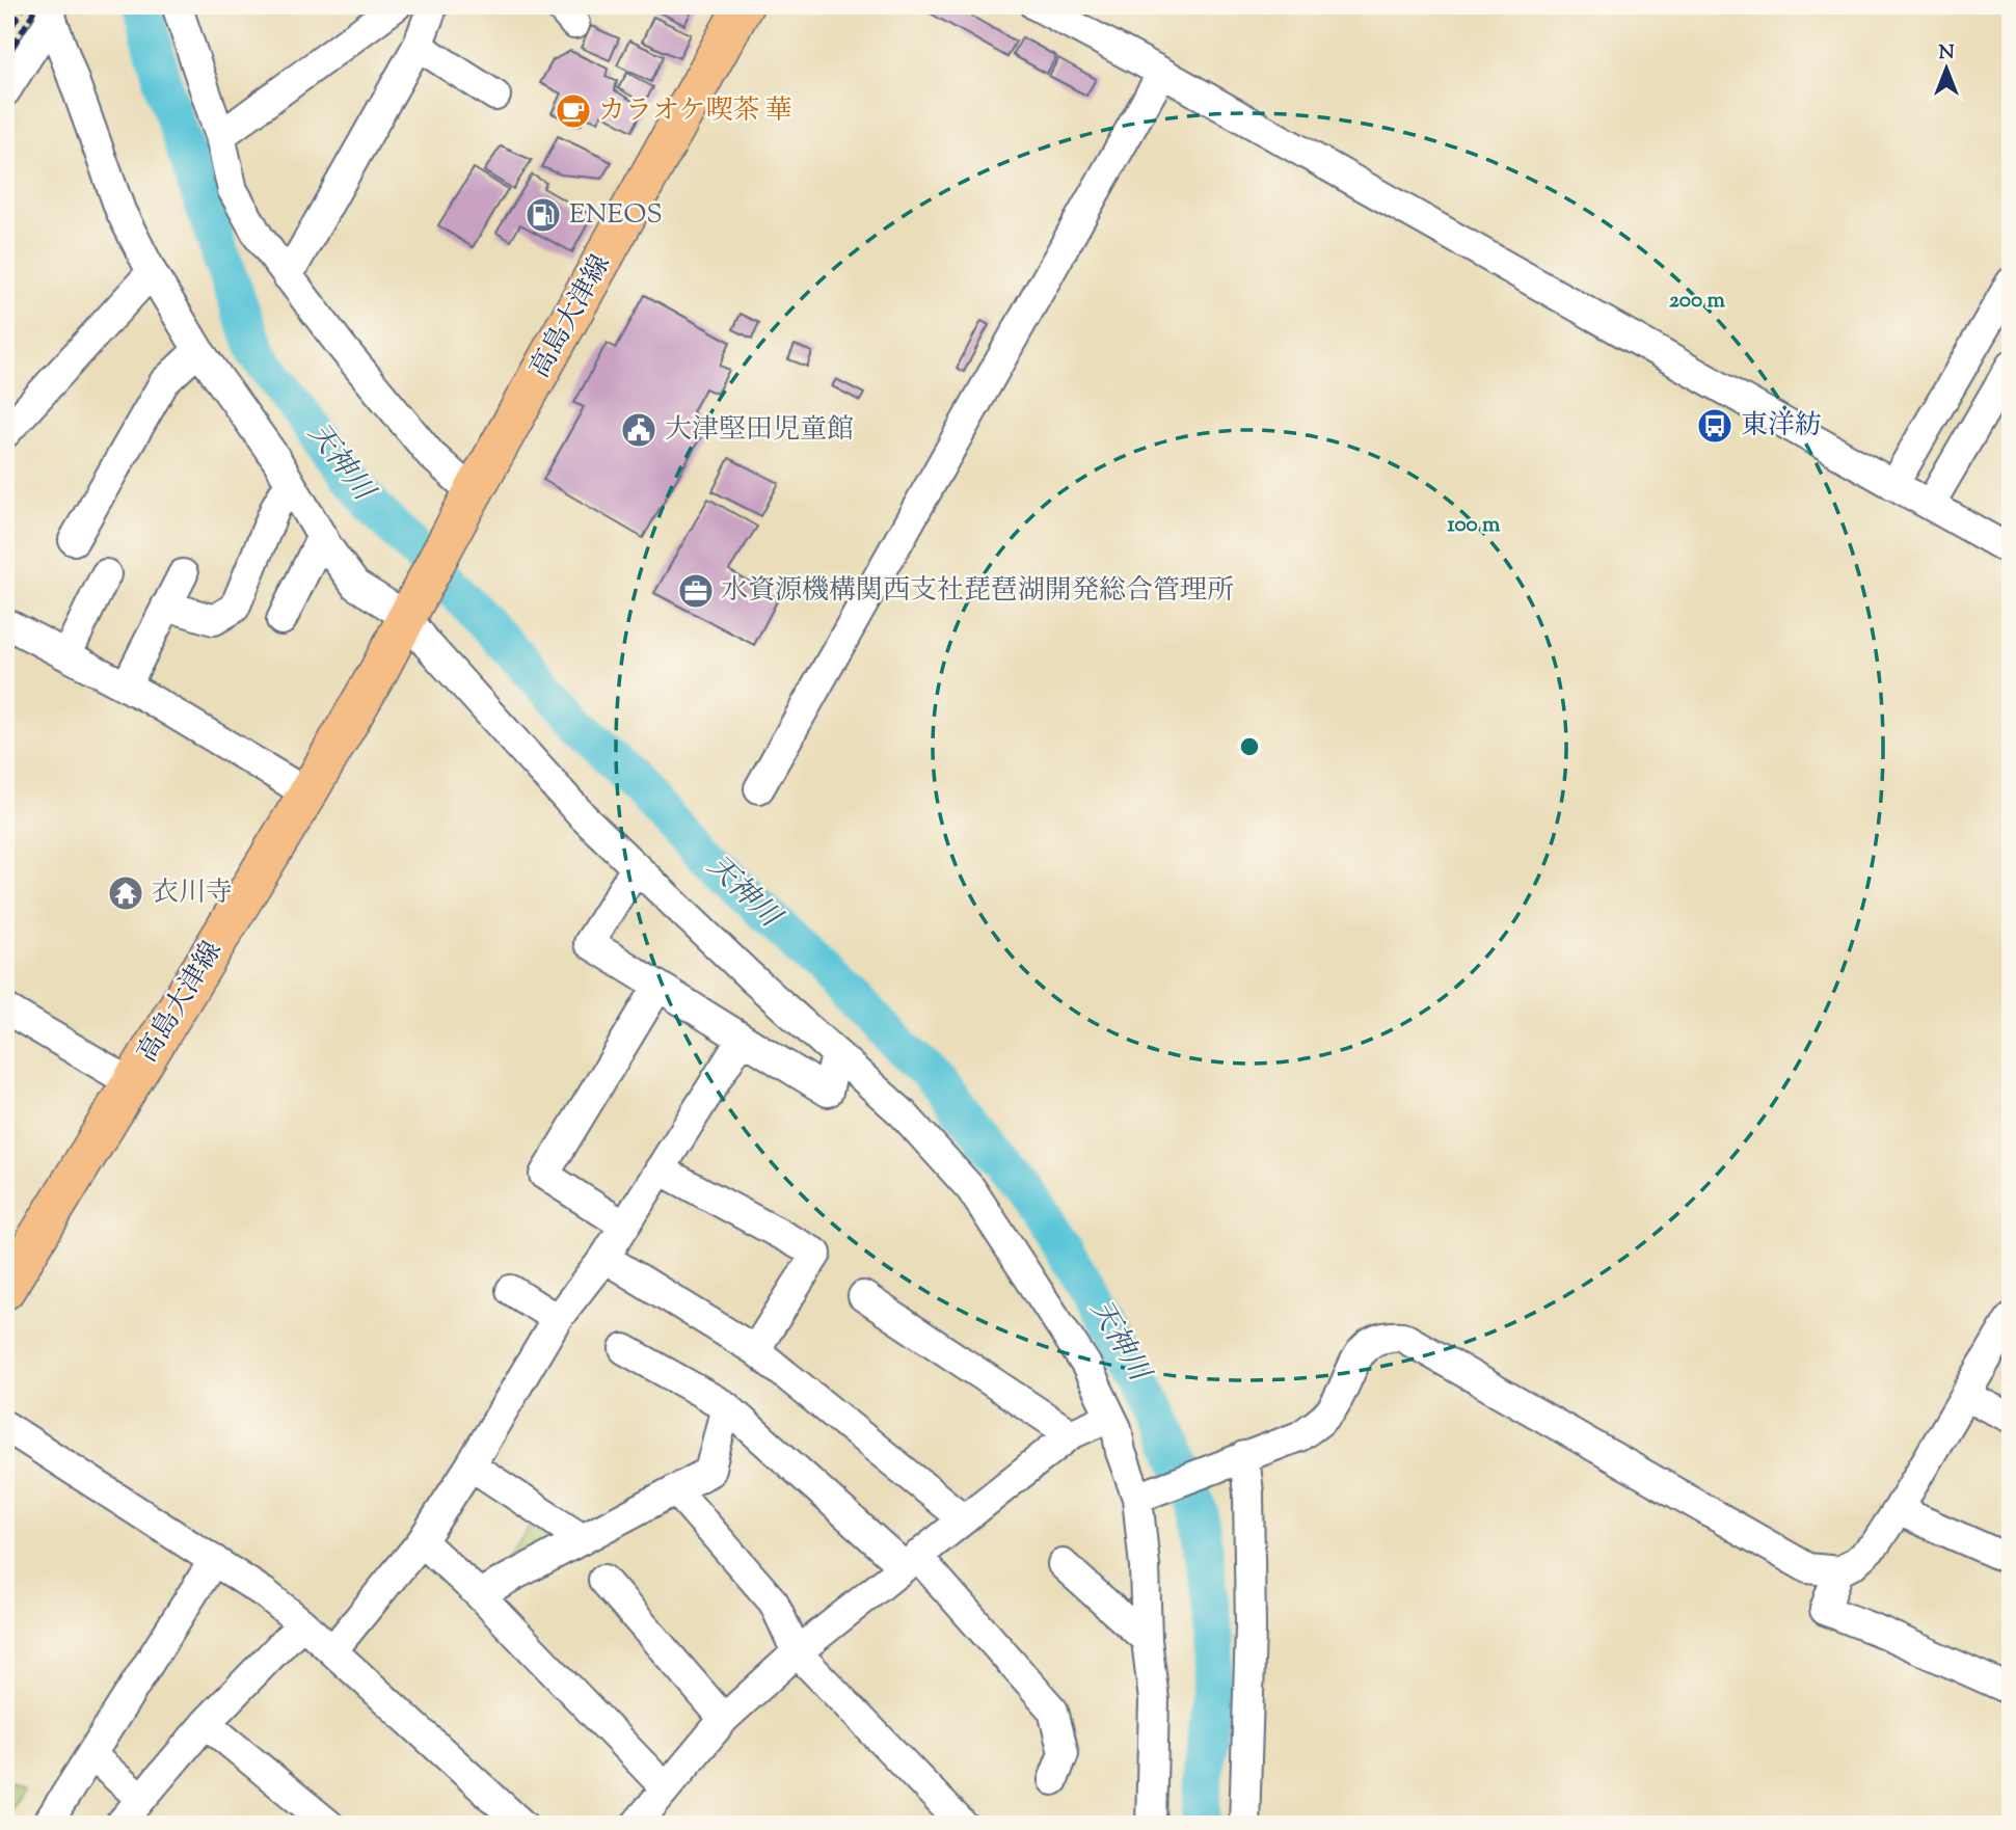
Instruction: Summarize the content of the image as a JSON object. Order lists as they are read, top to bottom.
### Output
{
  "streets": {
    "main road": ["高島大津線"]
  },
  "water": ["天神川"],
  "places": {
    "cafe": ["カラオケ喫茶 華"],
    "fuel station": ["ENEOS"],
    "bus stop": ["東洋紡"],
    "public building": ["大津堅田児童館"],
    "office": ["水資源機構関西支社琵琶湖開発総合管理所"],
    "temple": ["衣川寺"]
  },
  "north": "top",
  "rings": ["200 m", "100 m"]
}
